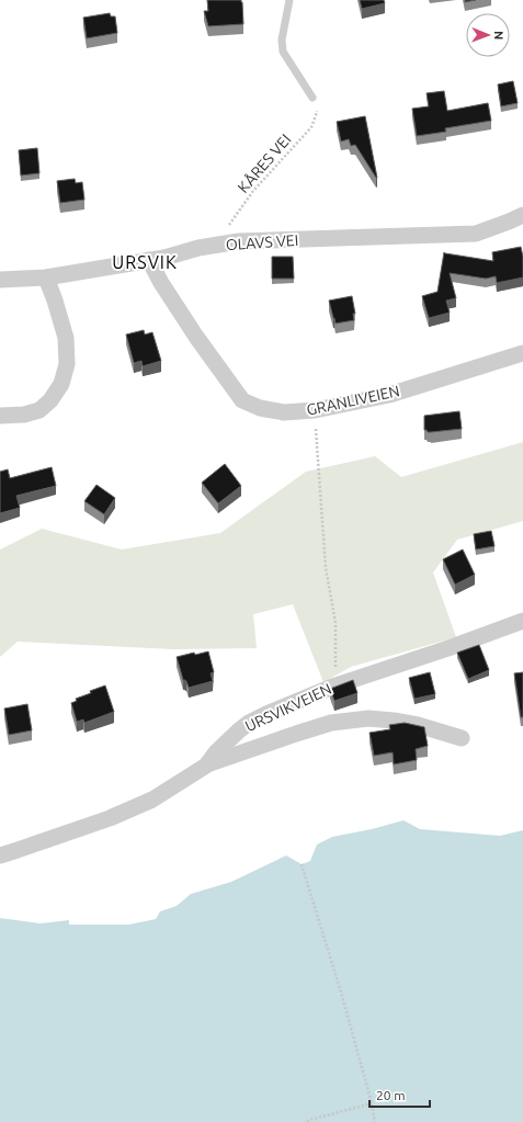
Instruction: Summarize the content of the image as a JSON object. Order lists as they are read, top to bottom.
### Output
{
  "streets": {
    "street": ["OLAVS VEI", "GRANLIVEIEN", "URSVIKVEIEN"],
    "path": ["KÅRES VEI"]
  },
  "crossings": [
    ["KÅRES VEI", "OLAVS VEI"],
    ["OLAVS VEI", "GRANLIVEIEN"]
  ],
  "districts": ["URSVIK"],
  "scale_bar": "20 m",
  "north": "right"
}
